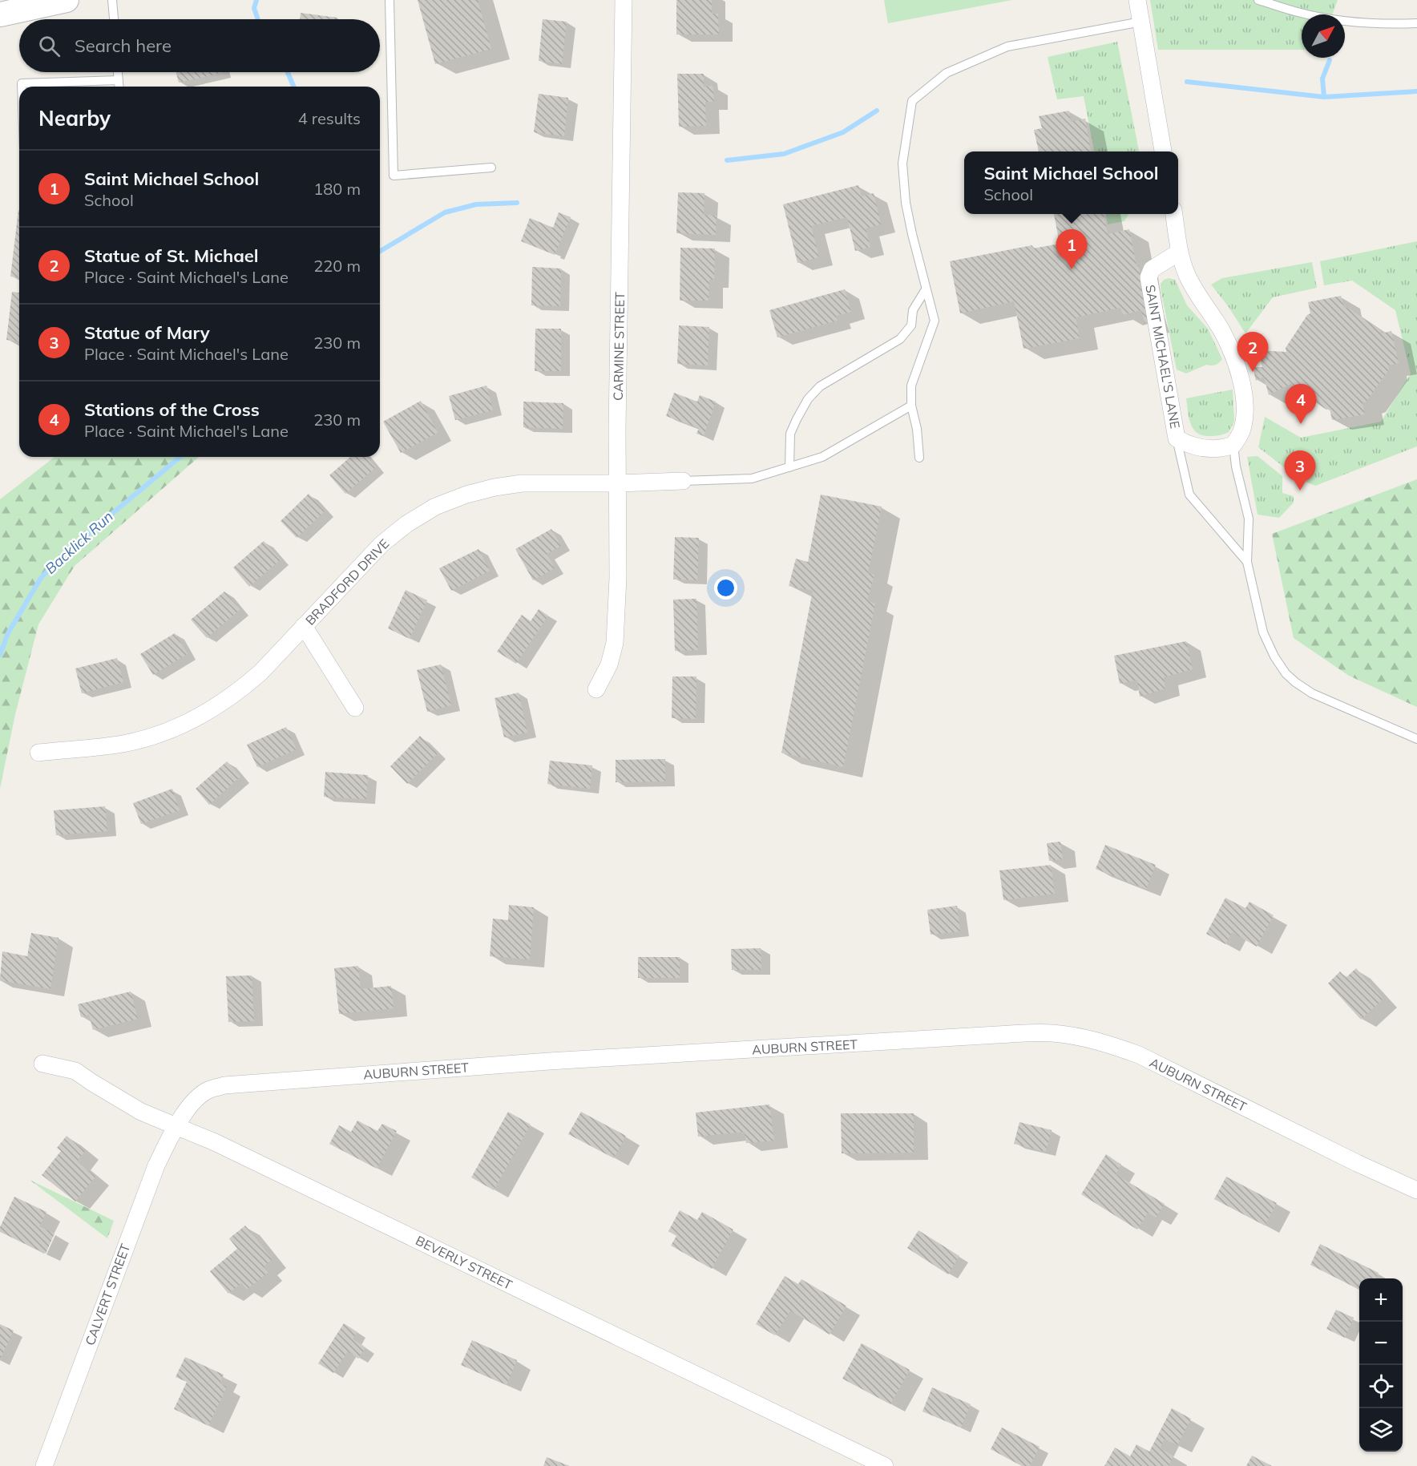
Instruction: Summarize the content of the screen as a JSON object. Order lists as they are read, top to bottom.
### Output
{
  "streets": {
    "street": [
      "CARMINE STREET",
      "SAINT MICHAEL'S LANE",
      "BRADFORD DRIVE",
      "AUBURN STREET",
      "BEVERLY STREET",
      "CALVERT STREET"
    ]
  },
  "crossings": [
    ["CARMINE STREET", "BRADFORD DRIVE"],
    ["AUBURN STREET", "BEVERLY STREET"],
    ["AUBURN STREET", "CALVERT STREET"],
    ["BEVERLY STREET", "CALVERT STREET"]
  ],
  "water": ["Backlick Run"],
  "north": "top right",
  "page": {
    "search": "Search here",
    "heading": ["Nearby", "4 results"],
    "list": [
      {
        "mark": "1",
        "name": "Saint Michael School",
        "note": "School",
        "value": "180 m"
      },
      {
        "mark": "2",
        "name": "Statue of St. Michael",
        "note": "Place · Saint Michael's Lane",
        "value": "220 m"
      },
      {
        "mark": "3",
        "name": "Statue of Mary",
        "note": "Place · Saint Michael's Lane",
        "value": "230 m"
      },
      {
        "mark": "4",
        "name": "Stations of the Cross",
        "note": "Place · Saint Michael's Lane",
        "value": "230 m"
      }
    ],
    "popup": ["Saint Michael School", "School"],
    "pins": [
      "1",
      "2",
      "4",
      "3"
    ],
    "map_buttons": ["+", "−"]
  }
}
